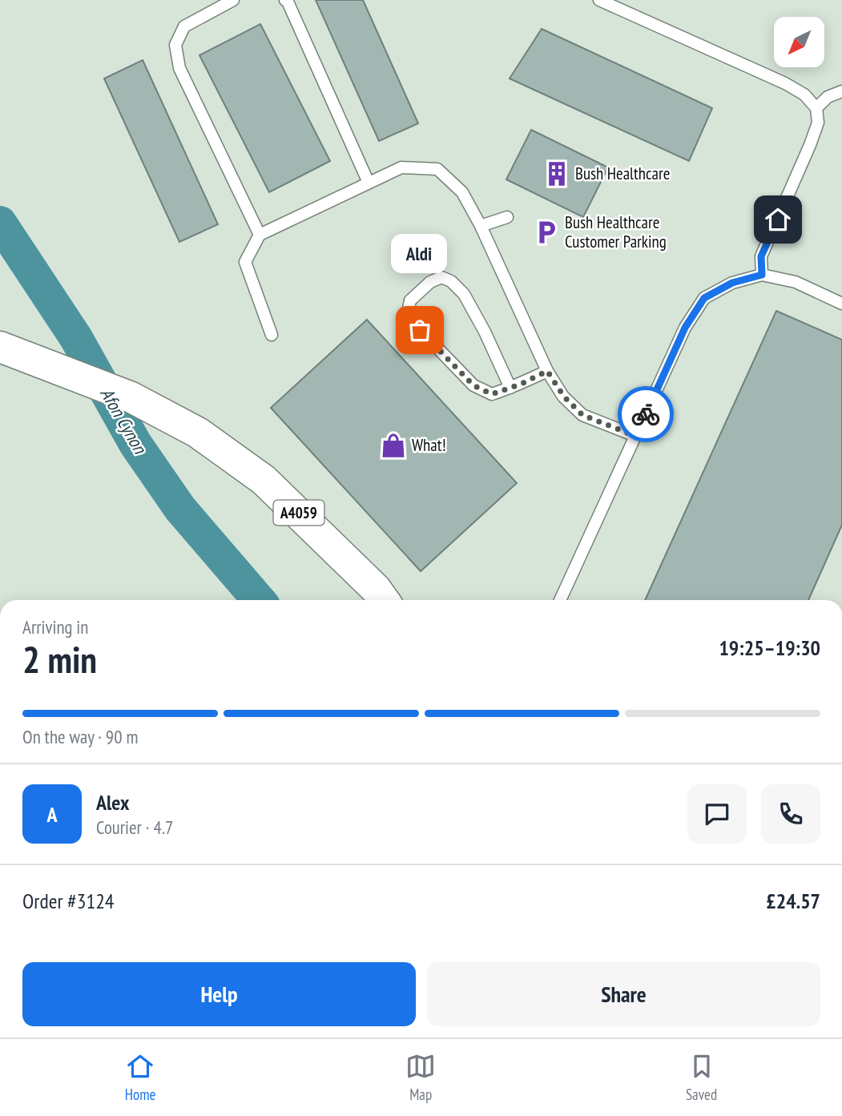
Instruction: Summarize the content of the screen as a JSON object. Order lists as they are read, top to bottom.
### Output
{
  "streets": {
    "main road": ["A4059"]
  },
  "water": ["Afon Cynon"],
  "places": {
    "building": ["Bush Healthcare"],
    "parking": ["Bush Healthcare Customer Parking"],
    "other": ["Aldi"],
    "shop": ["What!"]
  },
  "north": "bottom left",
  "page": {
    "bubble": "Aldi",
    "heading": ["2 min", "Arriving in", "19:25–19:30"],
    "panel": [
      "Alex",
      "Courier · 4.7",
      "Order #3124",
      "£24.57"
    ],
    "bar": "On the way · 90 m",
    "round": "A",
    "buttons": ["Help", "Share"],
    "tabs": ["Home", "Map", "Saved"]
  }
}
